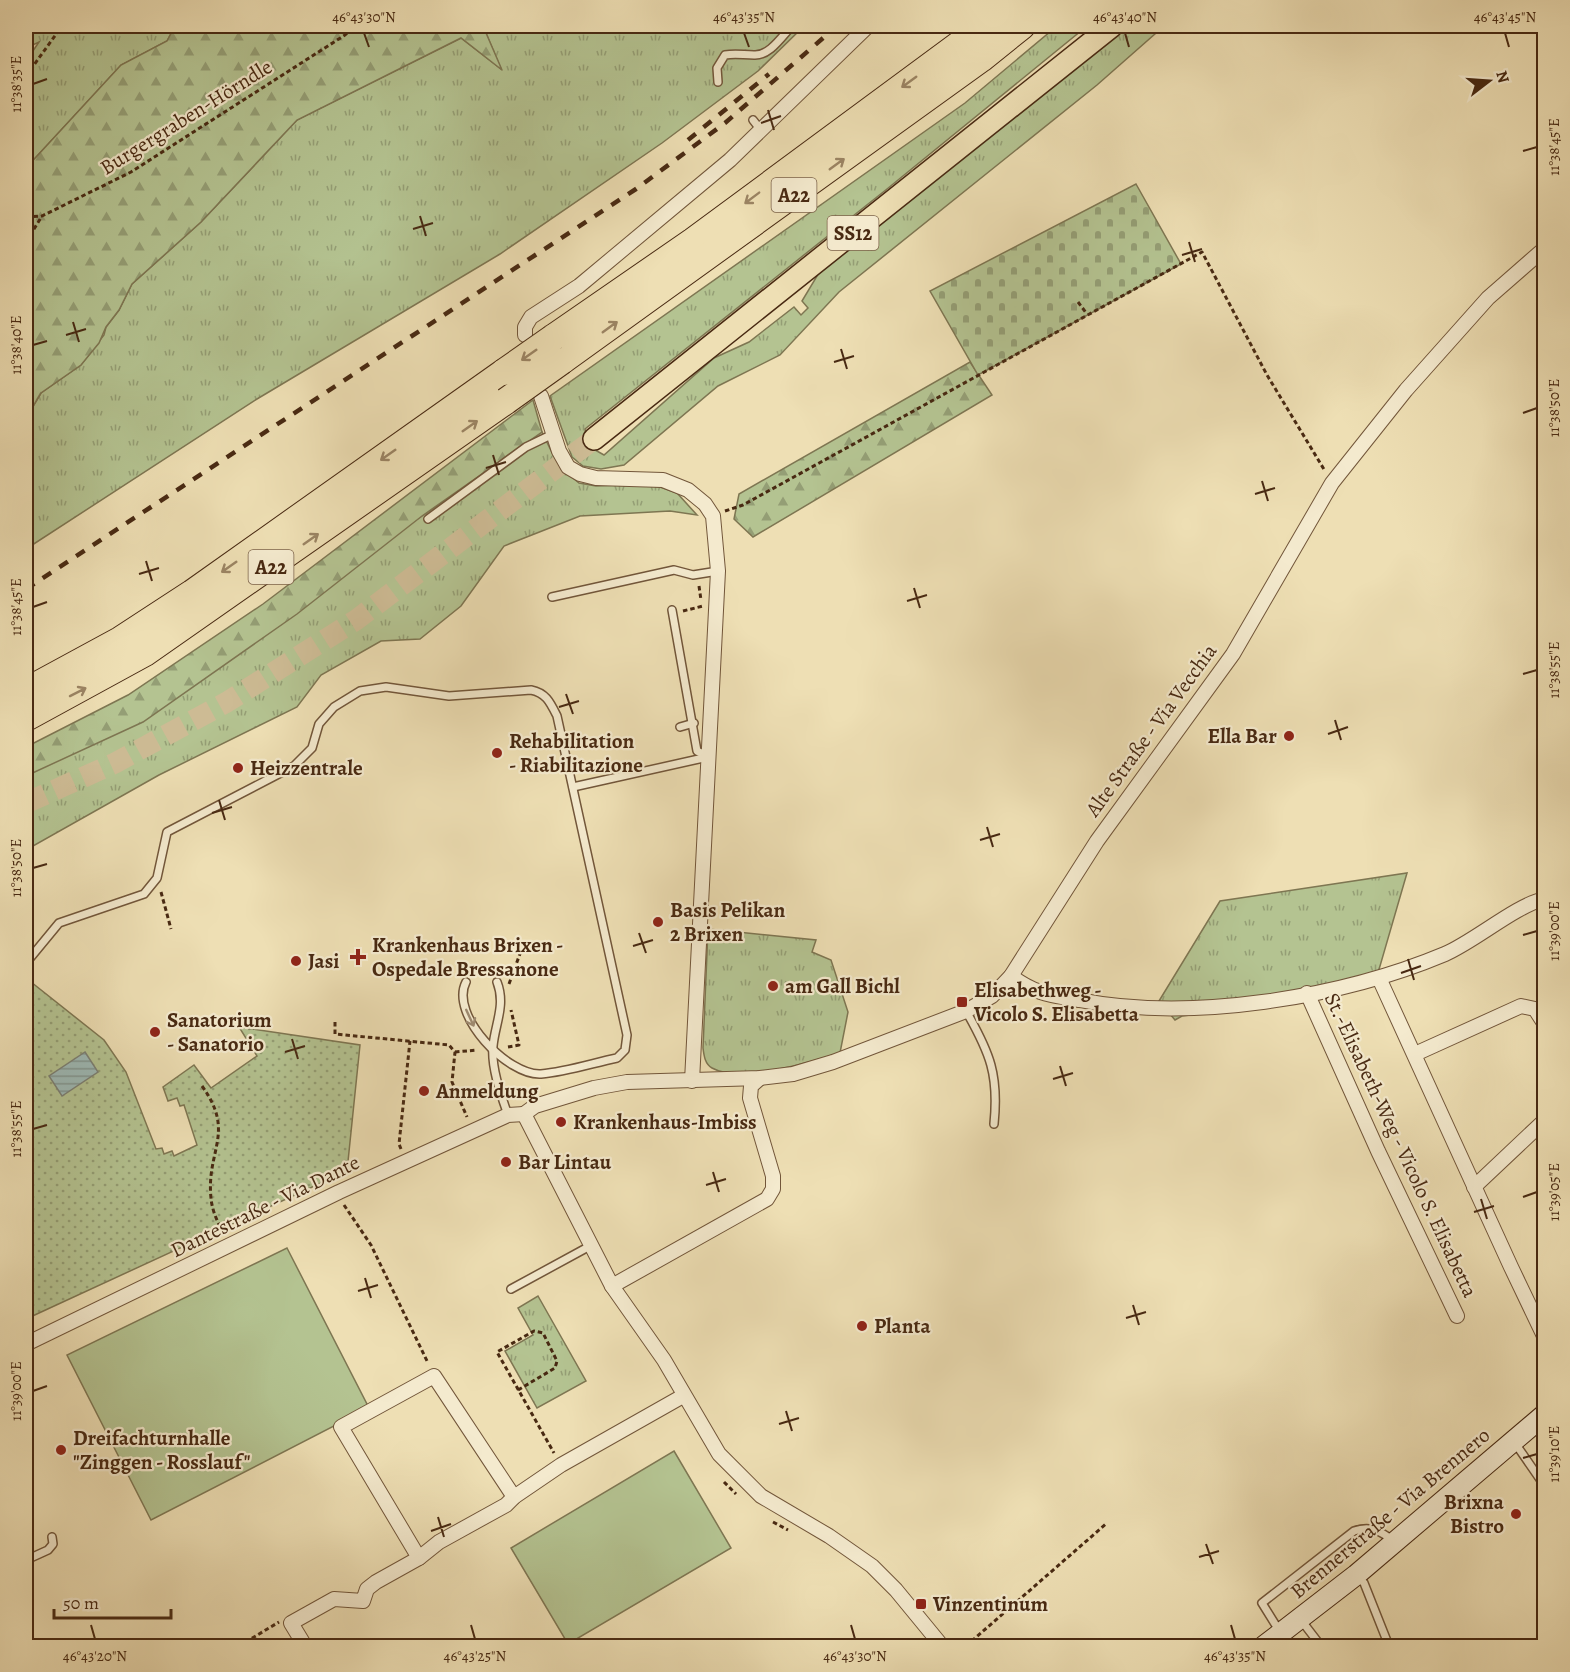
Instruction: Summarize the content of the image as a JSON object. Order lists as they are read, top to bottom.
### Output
{
  "streets": {
    "highway": ["A22"],
    "main road": ["SS12", "Brennerstraße - Via Brennero"],
    "street": ["Alte Straße - Via Vecchia", "St.-Elisabeth-Weg - Vicolo S. Elisabetta", "Dantestraße - Via Dante"],
    "path": ["Burgergraben-Hörndle"]
  },
  "crossings": [
    ["Alte Straße - Via Vecchia", "St.-Elisabeth-Weg - Vicolo S. Elisabetta"],
    ["Alte Straße - Via Vecchia", "Dantestraße - Via Dante"]
  ],
  "places": {
    "other": [
      "Ella Bar",
      "Rehabilitation - Riabilitazione",
      "Heizzentrale",
      "Basis Pelikan 2 Brixen",
      "Jasi",
      "am Gall Bichl",
      "Sanatorium - Sanatorio",
      "Anmeldung",
      "Krankenhaus-Imbiss",
      "Bar Lintau",
      "Planta",
      "Dreifachturnhalle \"Zinggen - Rosslauf\"",
      "Brixna Bistro"
    ],
    "health": ["Krankenhaus Brixen - Ospedale Bressanone"],
    "transit": ["Elisabethweg - Vicolo S. Elisabetta", "Vinzentinum"]
  },
  "scale_bar": "50 m",
  "north": "right",
  "coordinates": [
    "46°43'30\"N",
    "46°43'35\"N",
    "46°43'40\"N",
    "46°43'45\"N",
    "11°38'35\"E",
    "11°38'45\"E",
    "11°38'40\"E",
    "11°38'50\"E",
    "11°38'55\"E",
    "11°39'00\"E",
    "11°39'05\"E",
    "11°39'10\"E",
    "46°43'20\"N",
    "46°43'25\"N"
  ]
}
